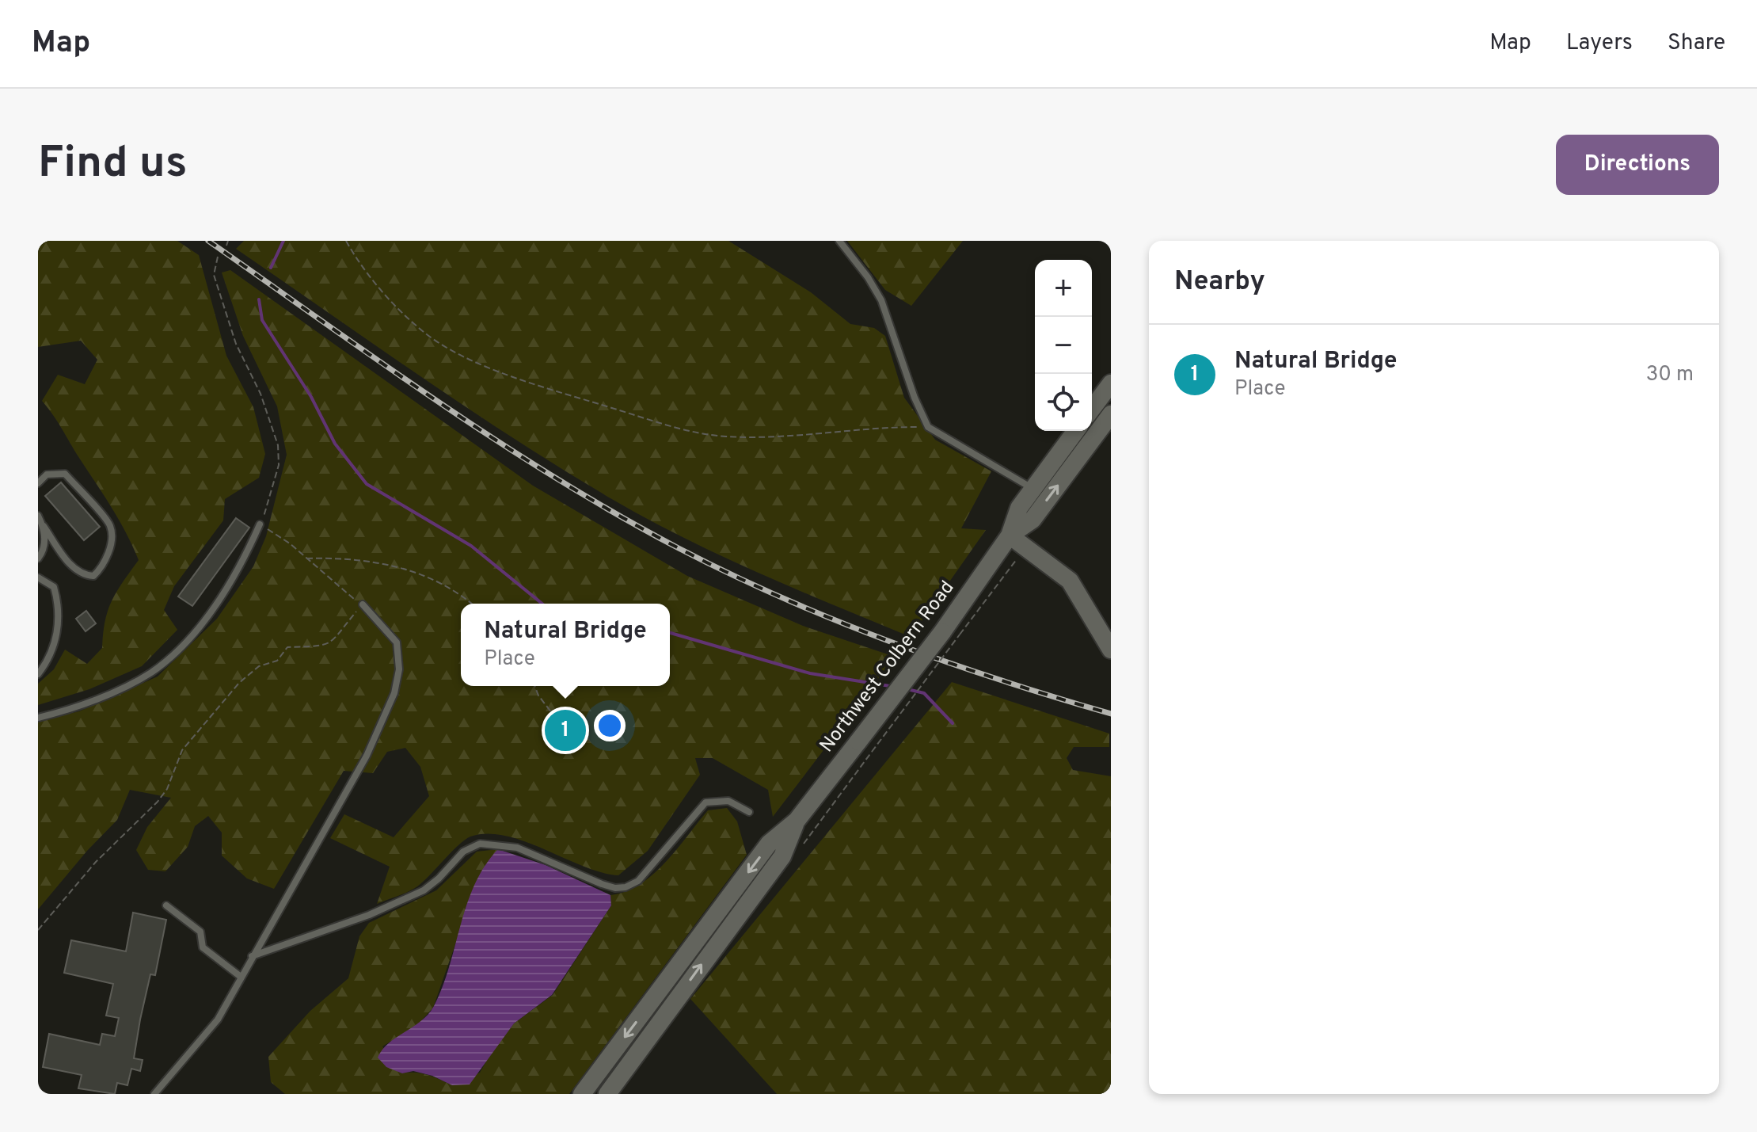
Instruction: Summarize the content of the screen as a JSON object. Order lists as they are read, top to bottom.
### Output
{
  "streets": {
    "main road": ["Northwest Colbern Road"]
  },
  "page": {
    "header": "Map",
    "nav": ["Map", "Layers", "Share"],
    "buttons": "Directions",
    "title": "Find us",
    "heading": "Nearby",
    "map_buttons": ["+", "−"],
    "list": [
      {
        "mark": "1",
        "name": "Natural Bridge",
        "note": "Place",
        "value": "30 m"
      }
    ],
    "popup": ["Natural Bridge", "Place"],
    "pins": "1"
  }
}
